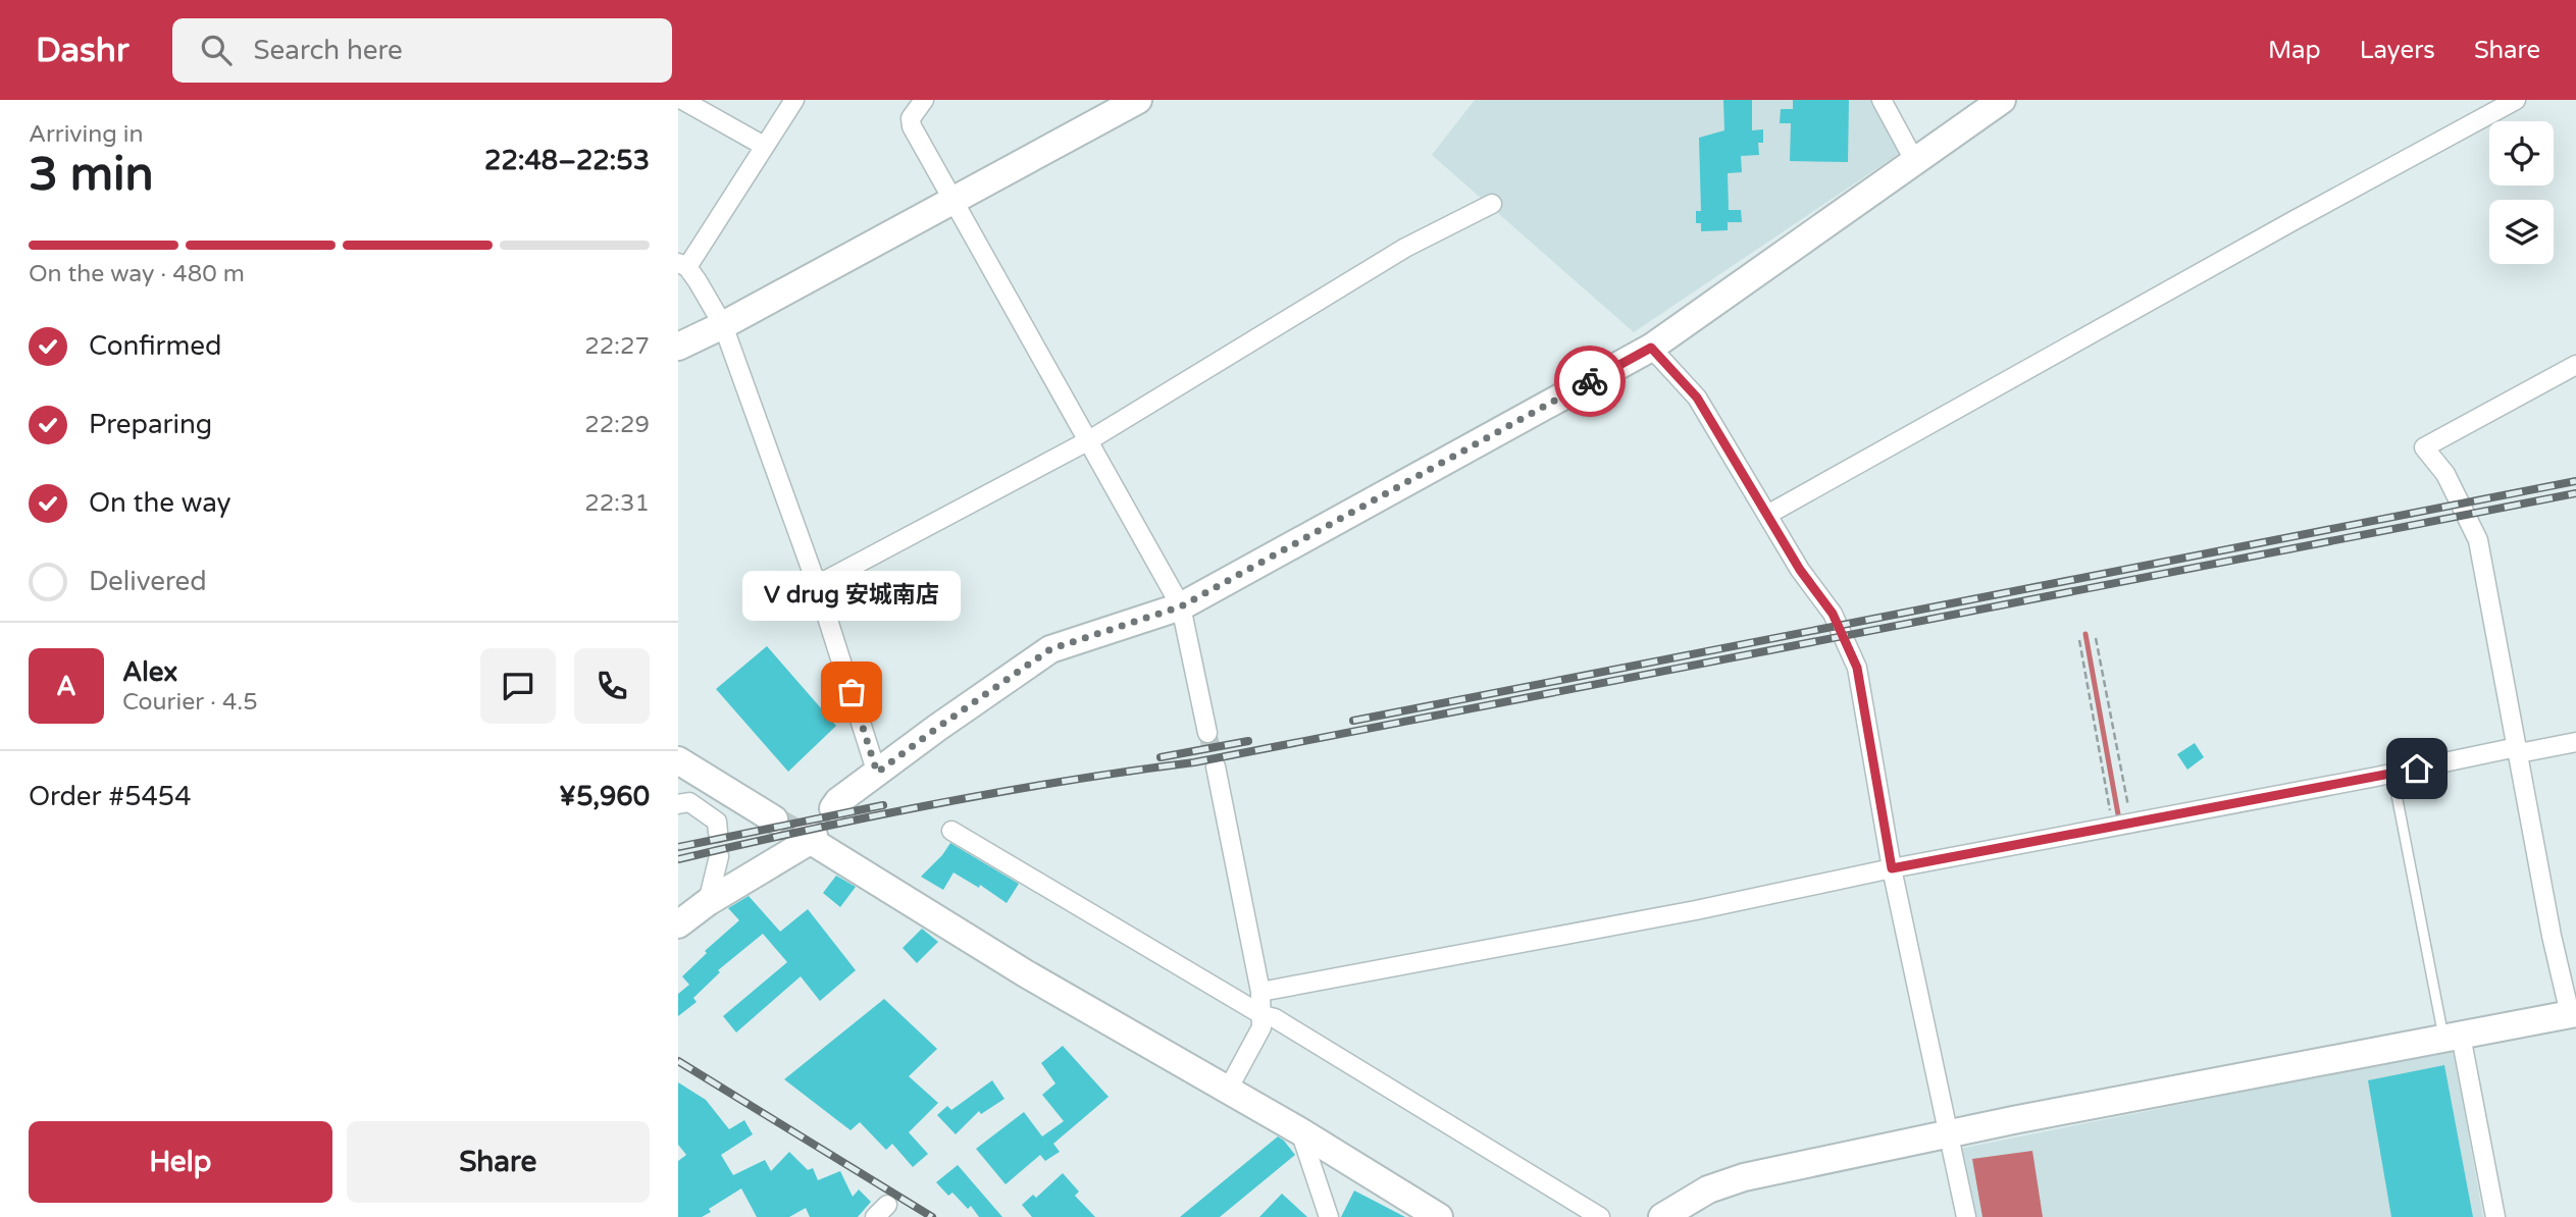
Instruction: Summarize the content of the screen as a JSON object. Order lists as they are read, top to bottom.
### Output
{
  "places": ["V drug 安城南店"],
  "page": {
    "header": "Dashr",
    "search": "Search here",
    "nav": ["Map", "Layers", "Share"],
    "heading": ["3 min", "Arriving in", "22:48–22:53"],
    "panel": [
      "Alex",
      "Courier · 4.5",
      "Order #5454",
      "¥5,960"
    ],
    "bar": "On the way · 480 m",
    "list": [
      ["Confirmed", "22:27"],
      ["Preparing", "22:29"],
      ["On the way", "22:31"],
      "Delivered"
    ],
    "bubble": "V drug 安城南店",
    "round": "A",
    "buttons": ["Help", "Share"]
  }
}
